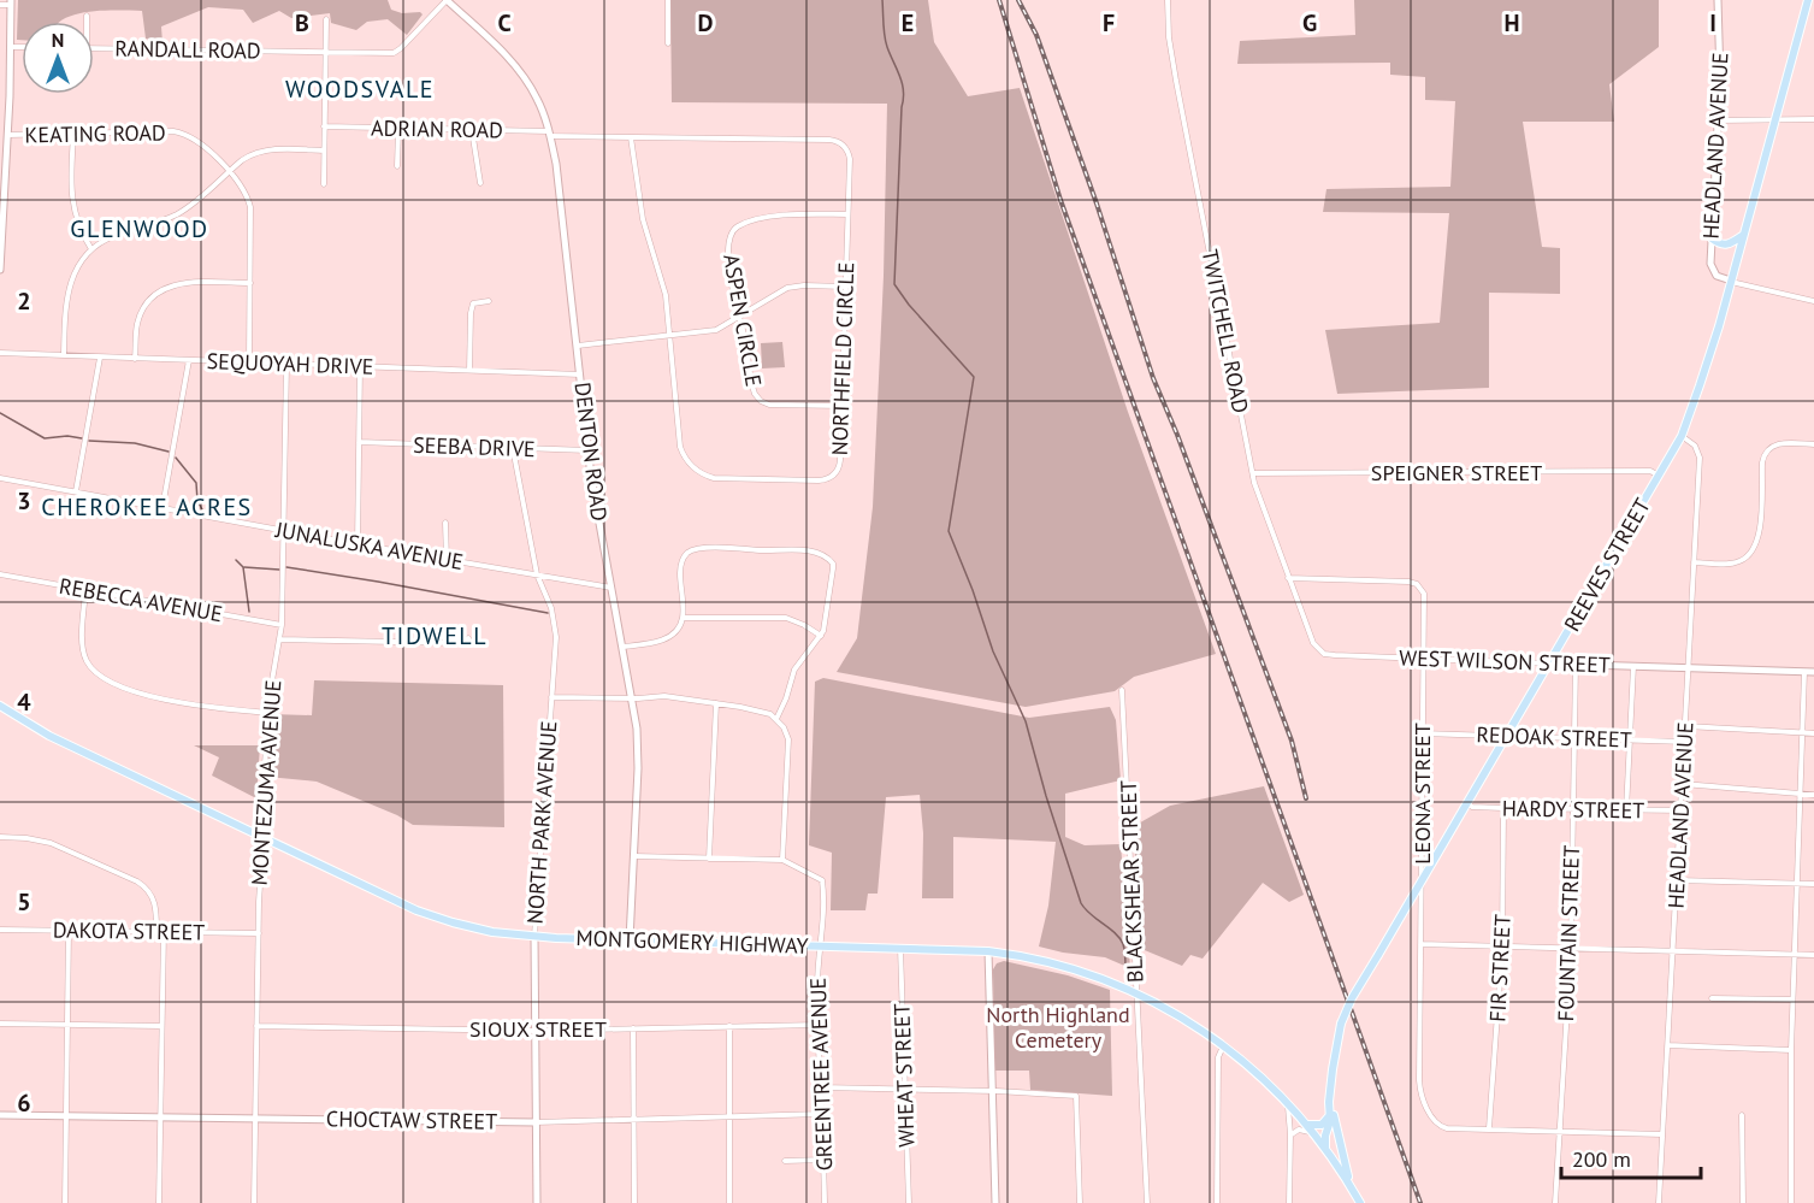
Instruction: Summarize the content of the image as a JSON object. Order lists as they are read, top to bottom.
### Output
{
  "streets": {
    "main road": ["REEVES STREET", "MONTGOMERY HIGHWAY"],
    "street": [
      "RANDALL ROAD",
      "ADRIAN ROAD",
      "KEATING ROAD",
      "HEADLAND AVENUE",
      "ASPEN CIRCLE",
      "TWITCHELL ROAD",
      "NORTHFIELD CIRCLE",
      "SEQUOYAH DRIVE",
      "SEEBA DRIVE",
      "DENTON ROAD",
      "SPEIGNER STREET",
      "JUNALUSKA AVENUE",
      "REBECCA AVENUE",
      "WEST WILSON STREET",
      "REDOAK STREET",
      "MONTEZUMA AVENUE",
      "LEONA STREET",
      "HARDY STREET",
      "NORTH PARK AVENUE",
      "BLACKSHEAR STREET",
      "DAKOTA STREET",
      "FOUNTAIN STREET",
      "FIR STREET",
      "SIOUX STREET",
      "GREENTREE AVENUE",
      "WHEAT STREET",
      "CHOCTAW STREET"
    ]
  },
  "crossings": [
    ["RANDALL ROAD", "DENTON ROAD"],
    ["ADRIAN ROAD", "NORTHFIELD CIRCLE"],
    ["ADRIAN ROAD", "DENTON ROAD"],
    ["KEATING ROAD", "SEQUOYAH DRIVE"],
    ["HEADLAND AVENUE", "REEVES STREET"],
    ["HEADLAND AVENUE", "WEST WILSON STREET"],
    ["HEADLAND AVENUE", "REDOAK STREET"],
    ["HEADLAND AVENUE", "HARDY STREET"],
    ["ASPEN CIRCLE", "NORTHFIELD CIRCLE"],
    ["TWITCHELL ROAD", "SPEIGNER STREET"],
    ["TWITCHELL ROAD", "WEST WILSON STREET"],
    ["TWITCHELL ROAD", "LEONA STREET"],
    ["NORTHFIELD CIRCLE", "DENTON ROAD"],
    ["SEQUOYAH DRIVE", "DENTON ROAD"],
    ["SEQUOYAH DRIVE", "MONTEZUMA AVENUE"],
    ["SEEBA DRIVE", "DENTON ROAD"],
    ["SEEBA DRIVE", "NORTH PARK AVENUE"],
    ["DENTON ROAD", "JUNALUSKA AVENUE"],
    ["DENTON ROAD", "MONTGOMERY HIGHWAY"],
    ["SPEIGNER STREET", "REEVES STREET"],
    ["JUNALUSKA AVENUE", "MONTEZUMA AVENUE"],
    ["JUNALUSKA AVENUE", "NORTH PARK AVENUE"],
    ["REEVES STREET", "WEST WILSON STREET"],
    ["REEVES STREET", "REDOAK STREET"],
    ["REEVES STREET", "LEONA STREET"],
    ["REEVES STREET", "HARDY STREET"],
    ["REEVES STREET", "MONTGOMERY HIGHWAY"],
    ["REBECCA AVENUE", "MONTEZUMA AVENUE"],
    ["WEST WILSON STREET", "LEONA STREET"],
    ["WEST WILSON STREET", "FOUNTAIN STREET"],
    ["REDOAK STREET", "LEONA STREET"],
    ["REDOAK STREET", "FOUNTAIN STREET"],
    ["MONTEZUMA AVENUE", "DAKOTA STREET"],
    ["MONTEZUMA AVENUE", "MONTGOMERY HIGHWAY"],
    ["MONTEZUMA AVENUE", "SIOUX STREET"],
    ["MONTEZUMA AVENUE", "CHOCTAW STREET"],
    ["LEONA STREET", "FIR STREET"],
    ["HARDY STREET", "FOUNTAIN STREET"],
    ["HARDY STREET", "FIR STREET"],
    ["NORTH PARK AVENUE", "MONTGOMERY HIGHWAY"],
    ["NORTH PARK AVENUE", "SIOUX STREET"],
    ["NORTH PARK AVENUE", "CHOCTAW STREET"],
    ["BLACKSHEAR STREET", "MONTGOMERY HIGHWAY"],
    ["MONTGOMERY HIGHWAY", "GREENTREE AVENUE"],
    ["MONTGOMERY HIGHWAY", "WHEAT STREET"],
    ["SIOUX STREET", "GREENTREE AVENUE"],
    ["GREENTREE AVENUE", "CHOCTAW STREET"]
  ],
  "districts": [
    "WOODSVALE",
    "GLENWOOD",
    "CHEROKEE ACRES",
    "TIDWELL"
  ],
  "parks": ["North Highland Cemetery"],
  "scale_bar": "200 m",
  "north": "top",
  "grid": {
    "columns": [
      "B",
      "C",
      "D",
      "E",
      "F",
      "G",
      "H",
      "I"
    ],
    "rows": [
      "2",
      "3",
      "4",
      "5",
      "6"
    ]
  }
}
